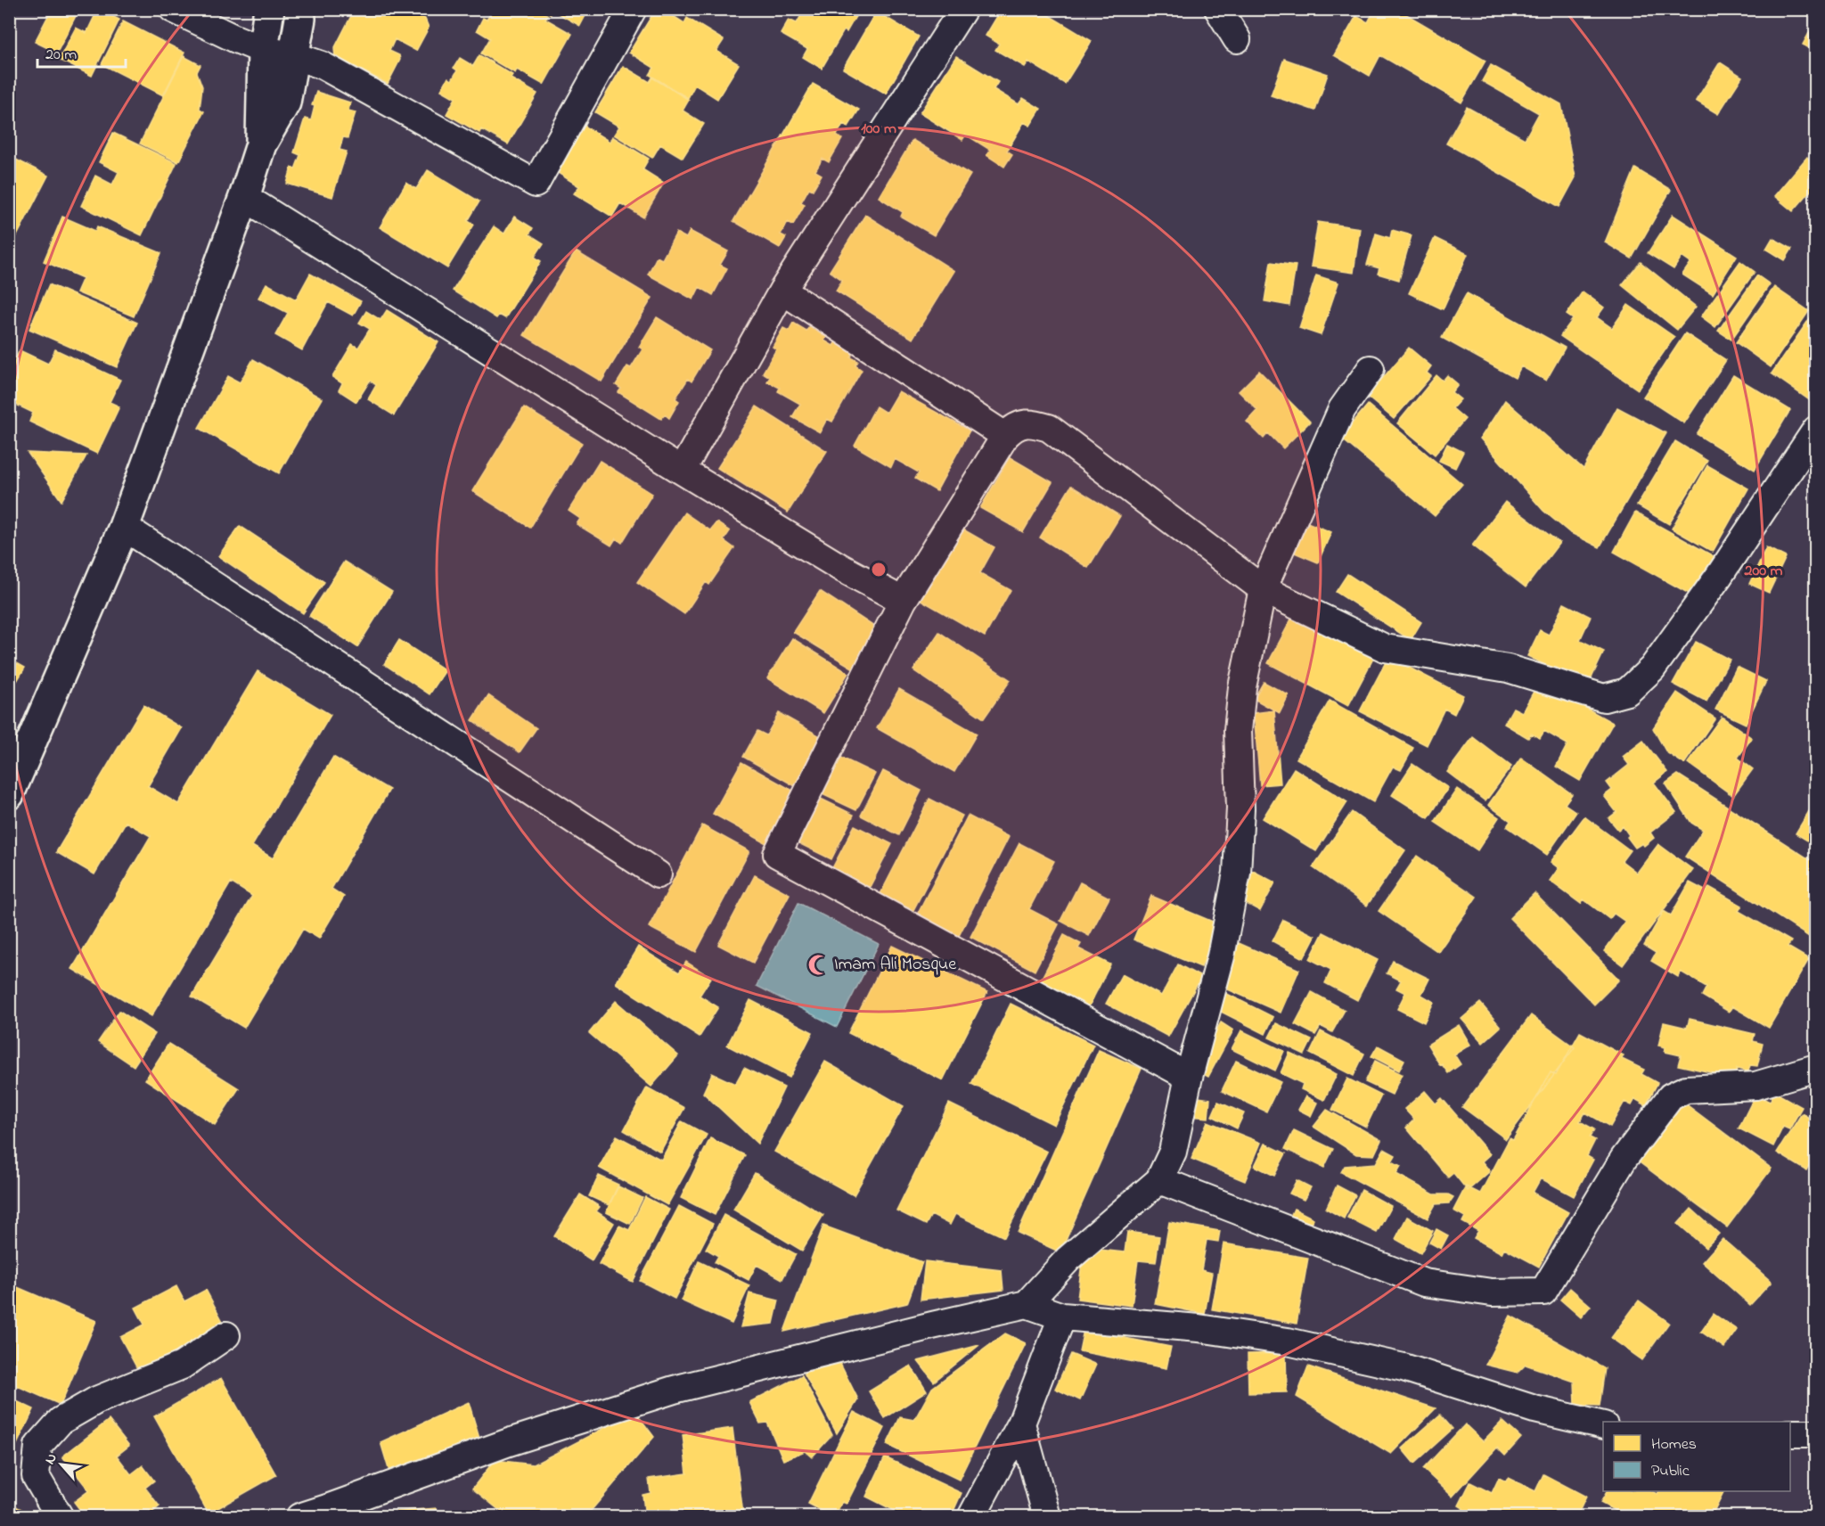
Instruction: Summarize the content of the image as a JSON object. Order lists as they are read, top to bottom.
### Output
{
  "places": {
    "mosque": ["Imam Ali Mosque"]
  },
  "legend": ["Homes", "Public"],
  "scale_bar": "20 m",
  "north": "top left",
  "rings": ["100 m", "200 m"]
}
